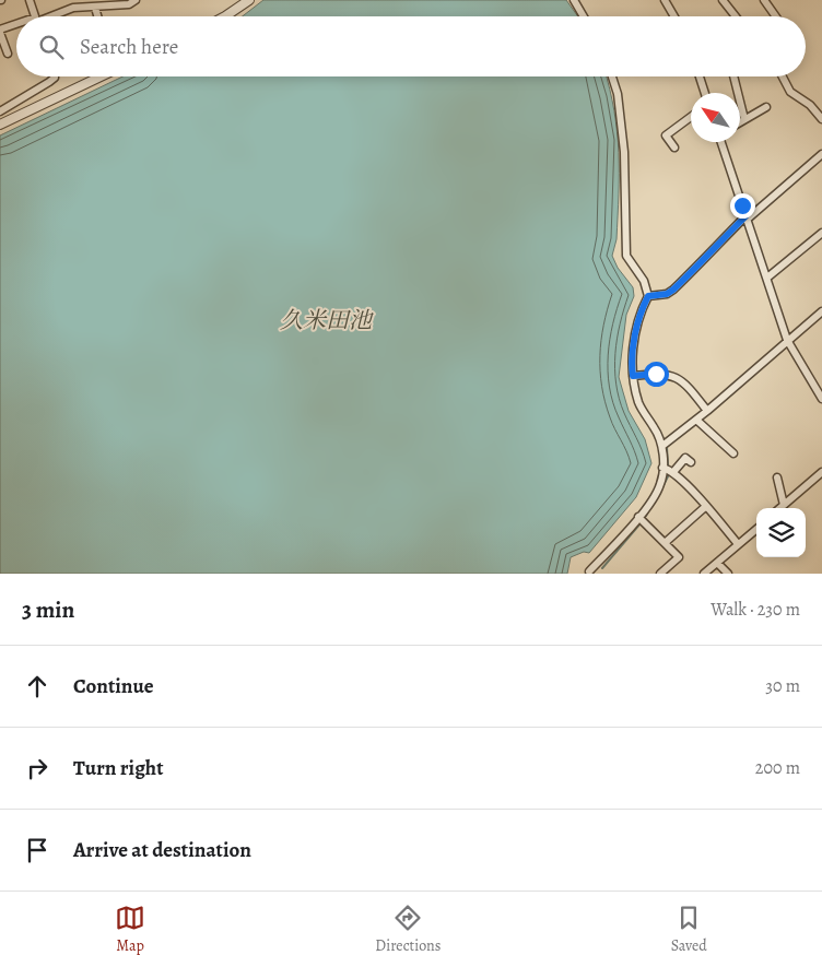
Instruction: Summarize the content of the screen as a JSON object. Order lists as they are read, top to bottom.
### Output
{
  "water": ["久米田池"],
  "north": "top left",
  "page": {
    "search": "Search here",
    "heading": ["3 min", "Walk · 230 m"],
    "list": [
      ["Continue", "30 m"],
      ["Turn right", "200 m"],
      "Arrive at destination"
    ],
    "nav": ["Map", "Directions", "Saved"]
  }
}
